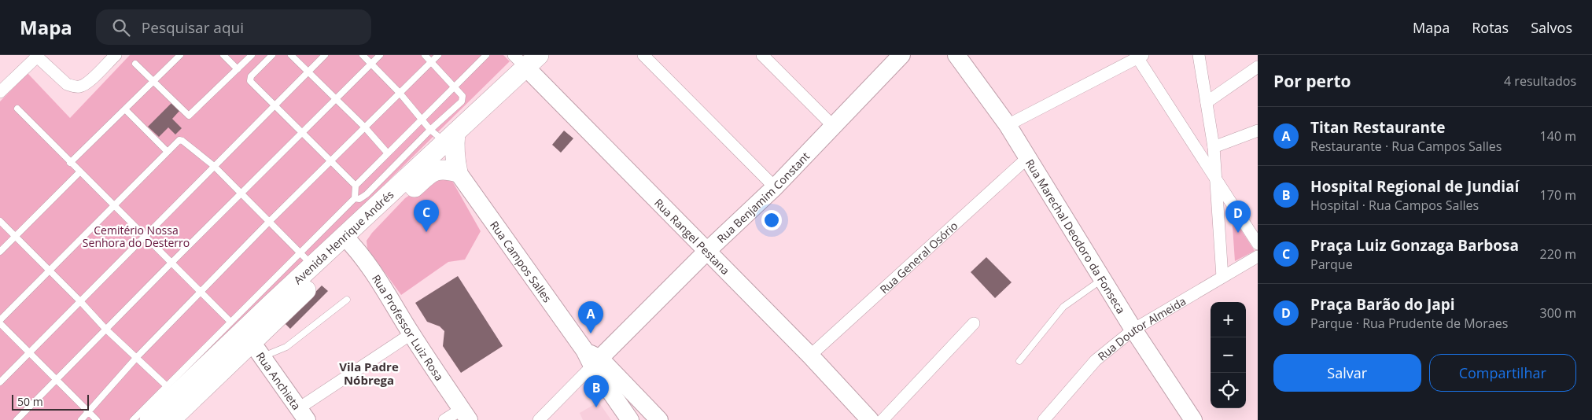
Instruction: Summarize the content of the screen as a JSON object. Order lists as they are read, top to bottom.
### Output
{
  "streets": {
    "main road": [
      "Rua Benjamim Constant",
      "Avenida Henrique Andrés",
      "Rua Rangel Pestana",
      "Rua Marechal Deodoro da Fonseca",
      "Rua Campos Salles",
      "Rua Professor Luiz Rosa",
      "Rua Anchieta"
    ],
    "street": ["Rua General Osório", "Rua Doutor Almeida"]
  },
  "crossings": [
    ["Rua Benjamim Constant", "Rua Rangel Pestana"],
    ["Rua Benjamim Constant", "Rua Campos Salles"],
    ["Avenida Henrique Andrés", "Rua Rangel Pestana"],
    ["Avenida Henrique Andrés", "Rua Campos Salles"],
    ["Avenida Henrique Andrés", "Rua Professor Luiz Rosa"],
    ["Avenida Henrique Andrés", "Rua Anchieta"],
    ["Rua Rangel Pestana", "Rua General Osório"],
    ["Rua Marechal Deodoro da Fonseca", "Rua General Osório"],
    ["Rua Marechal Deodoro da Fonseca", "Rua Doutor Almeida"]
  ],
  "districts": ["Vila Padre Nóbrega"],
  "parks": ["Cemitério Nossa Senhora do Desterro"],
  "scale_bar": "50 m",
  "page": {
    "header": "Mapa",
    "search": "Pesquisar aqui",
    "nav": ["Mapa", "Rotas", "Salvos"],
    "heading": ["Por perto", "4 resultados"],
    "list": [
      {
        "mark": "A",
        "name": "Titan Restaurante",
        "note": "Restaurante · Rua Campos Salles",
        "value": "140 m"
      },
      {
        "mark": "B",
        "name": "Hospital Regional de Jundiaí",
        "note": "Hospital · Rua Campos Salles",
        "value": "170 m"
      },
      {
        "mark": "C",
        "name": "Praça Luiz Gonzaga Barbosa",
        "note": "Parque",
        "value": "220 m"
      },
      {
        "mark": "D",
        "name": "Praça Barão do Japi",
        "note": "Parque · Rua Prudente de Moraes",
        "value": "300 m"
      }
    ],
    "pins": [
      "C",
      "D",
      "A",
      "B"
    ],
    "map_buttons": ["+", "−"],
    "buttons": ["Salvar", "Compartilhar"],
    "scale": "50 m"
  }
}
